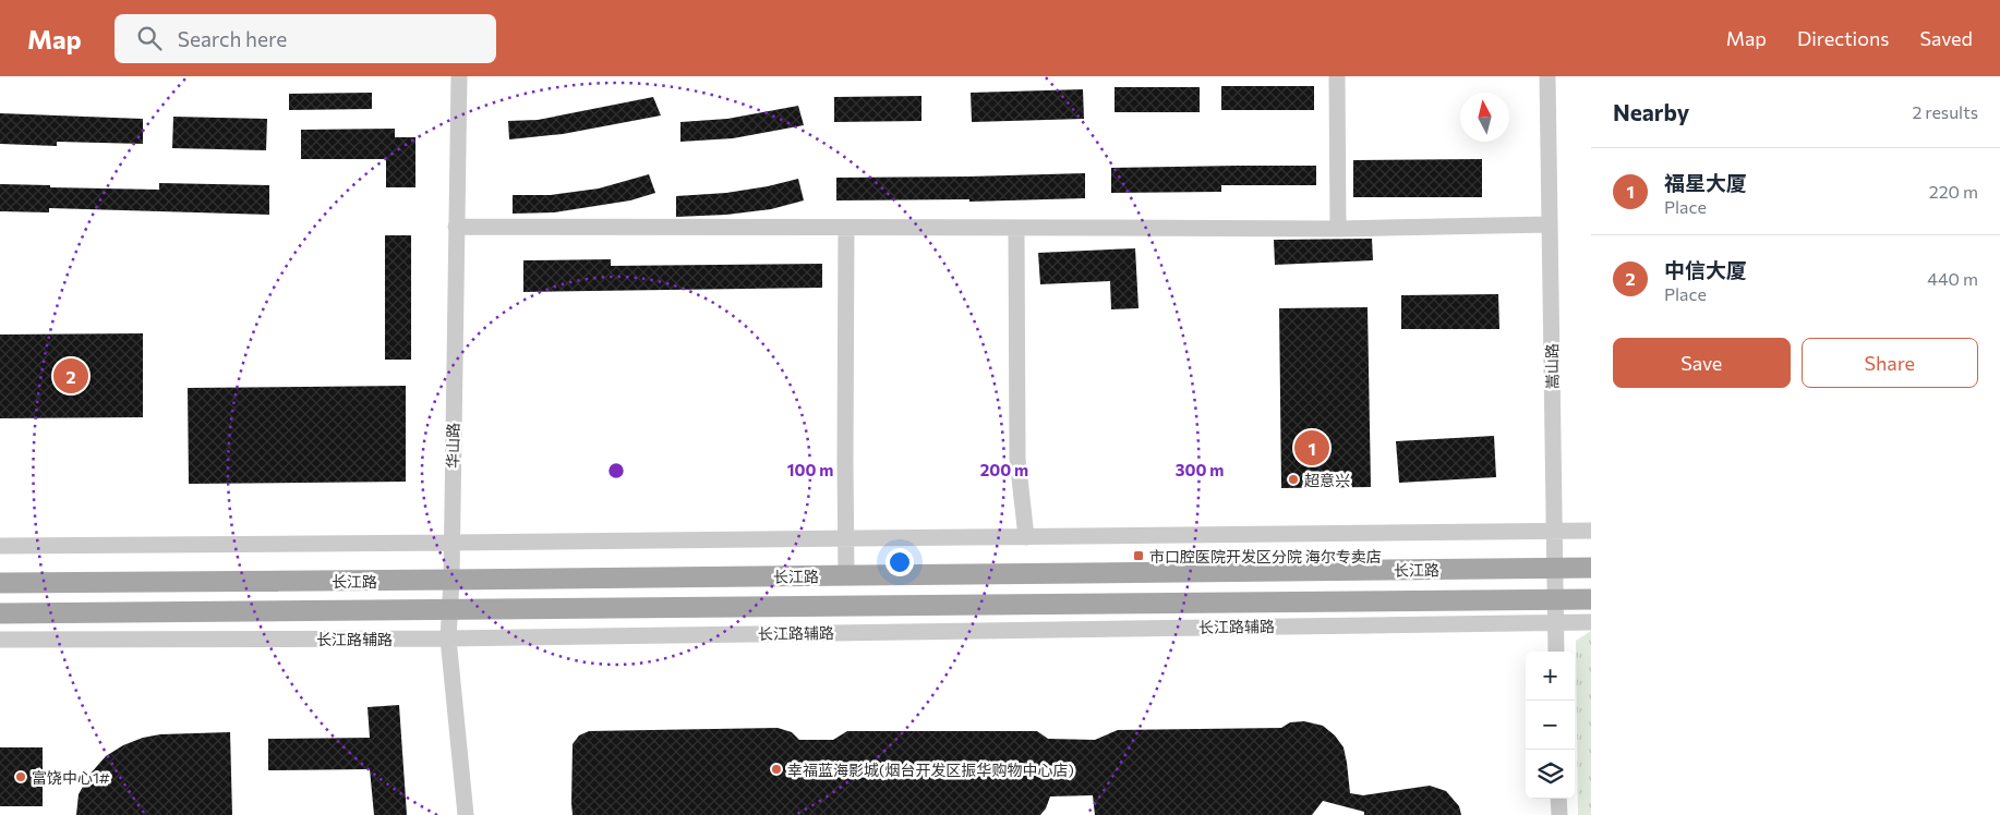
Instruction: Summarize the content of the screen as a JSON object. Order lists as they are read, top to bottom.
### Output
{
  "streets": {
    "main road": ["长江路"],
    "street": ["嵩山路", "华山路", "长江路辅路"]
  },
  "crossings": [
    ["嵩山路", "长江路"],
    ["嵩山路", "长江路辅路"],
    ["华山路", "长江路"],
    ["华山路", "长江路辅路"]
  ],
  "places": {
    "other": ["超意兴", "幸福蓝海影城(烟台开发区振华购物中心店)", "富饶中心1#"],
    "transit": ["市口腔医院开发区分院 海尔专卖店"]
  },
  "north": "top",
  "page": {
    "header": "Map",
    "search": "Search here",
    "nav": ["Map", "Directions", "Saved"],
    "heading": ["Nearby", "2 results"],
    "list": [
      {
        "mark": "1",
        "name": "福星大厦",
        "note": "Place",
        "value": "220 m"
      },
      {
        "mark": "2",
        "name": "中信大厦",
        "note": "Place",
        "value": "440 m"
      }
    ],
    "buttons": ["Save", "Share"],
    "pins": ["2", "1"],
    "map_buttons": ["+", "−"]
  },
  "rings": ["100 m", "200 m", "300 m"]
}
